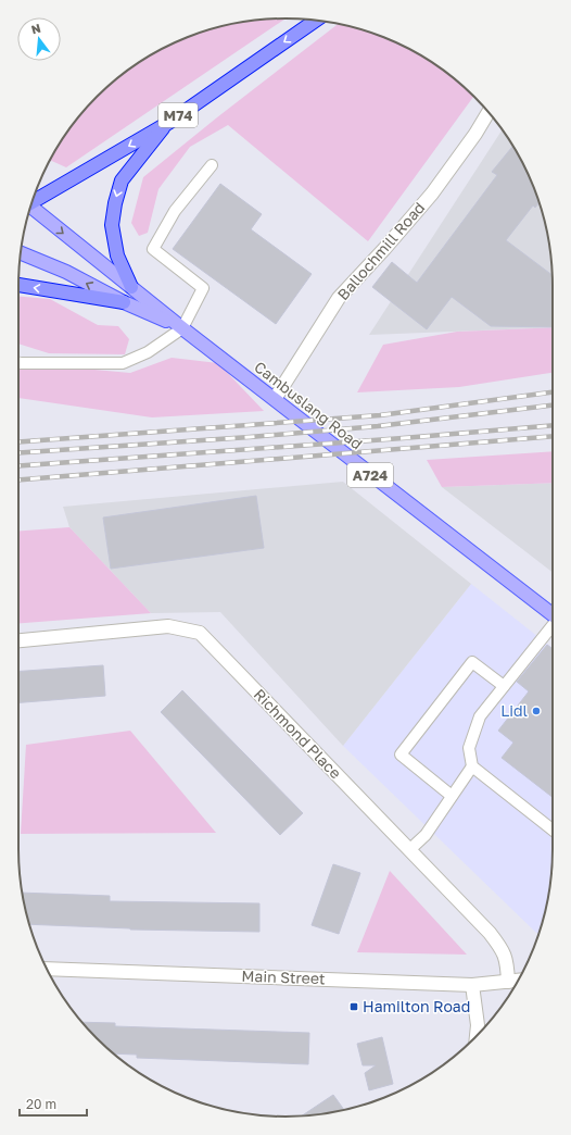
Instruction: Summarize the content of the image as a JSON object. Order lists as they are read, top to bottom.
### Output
{
  "streets": {
    "highway": ["M74"],
    "main road": ["Cambuslang Road", "A724"],
    "street": ["Ballochmill Road", "Richmond Place", "Main Street"]
  },
  "crossings": [
    ["M74", "Cambuslang Road"],
    ["Ballochmill Road", "Cambuslang Road"],
    ["Richmond Place", "Main Street"]
  ],
  "places": {
    "other": ["Lidl"],
    "transit": ["Hamilton Road"]
  },
  "scale_bar": "20 m",
  "north": "top"
}
